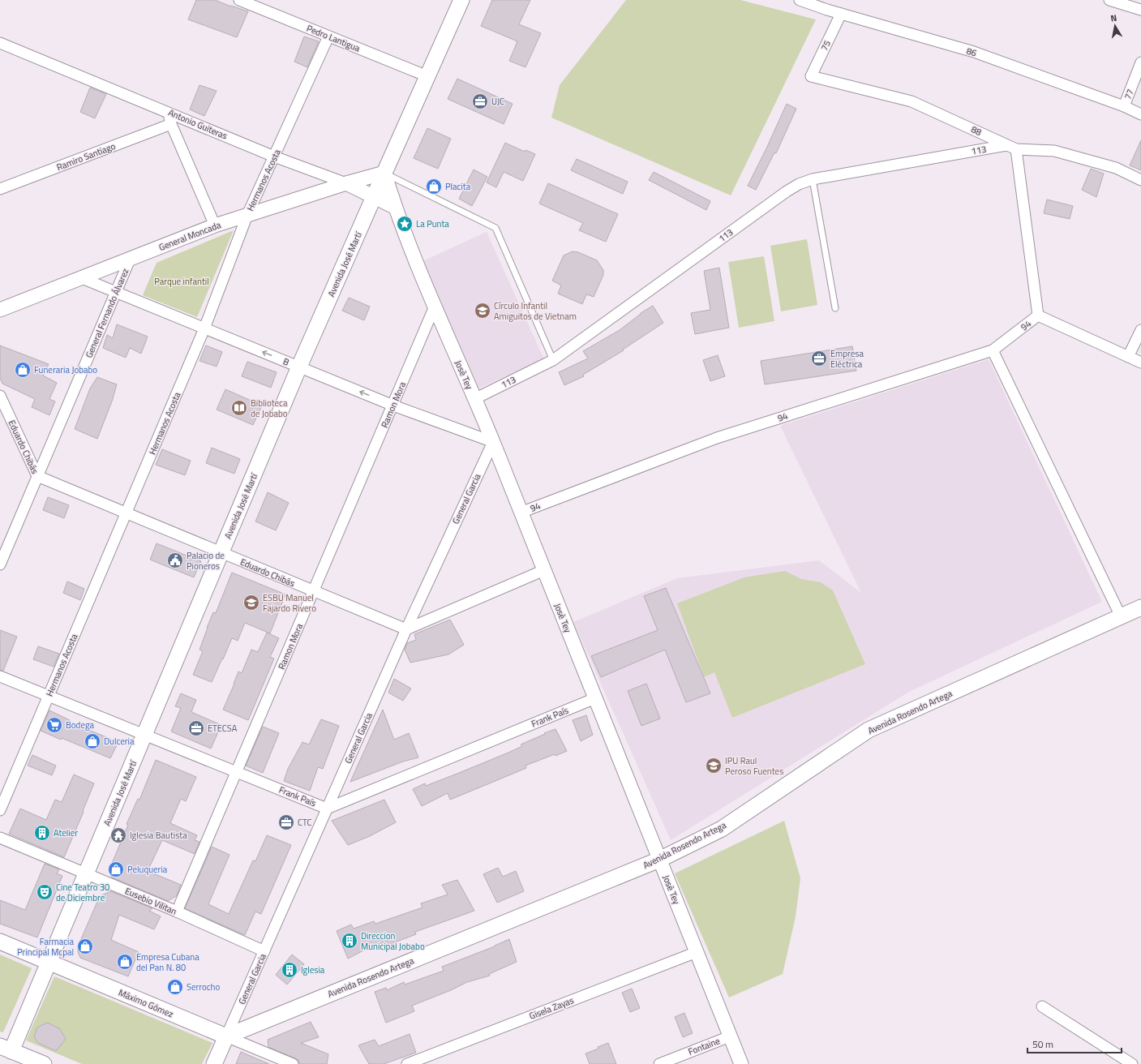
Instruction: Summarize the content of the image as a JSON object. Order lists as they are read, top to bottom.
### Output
{
  "streets": {
    "main road": ["Avenida José Martí", "Avenida Rosendo Artega", "Máximo Gómez"],
    "street": [
      "Pedro Lantigua",
      "75",
      "86",
      "77",
      "Antonio Guiteras",
      "88",
      "113",
      "Ramiro Santiago",
      "Hermanos Acosta",
      "General Moncada",
      "General Fernando Álvarez",
      "94",
      "B",
      "Josè Tey",
      "Ramon Mora",
      "Eduardo Chibás",
      "General Garcia",
      "Frank País",
      "Eusebio Vilitan",
      "Gisela Zayas",
      "Fontaine"
    ]
  },
  "crossings": [
    ["Pedro Lantigua", "Hermanos Acosta"],
    ["Pedro Lantigua", "Avenida José Martí"],
    ["75", "86"],
    ["75", "88"],
    ["86", "77"],
    ["Antonio Guiteras", "Hermanos Acosta"],
    ["Antonio Guiteras", "General Moncada"],
    ["Antonio Guiteras", "Avenida José Martí"],
    ["Antonio Guiteras", "Josè Tey"],
    ["88", "113"],
    ["113", "Josè Tey"],
    ["Hermanos Acosta", "General Moncada"],
    ["Hermanos Acosta", "B"],
    ["Hermanos Acosta", "Eduardo Chibás"],
    ["Hermanos Acosta", "Frank País"],
    ["General Moncada", "Avenida José Martí"],
    ["General Moncada", "General Fernando Álvarez"],
    ["General Moncada", "B"],
    ["General Moncada", "Josè Tey"],
    ["Avenida José Martí", "B"],
    ["Avenida José Martí", "Josè Tey"],
    ["Avenida José Martí", "Eduardo Chibás"],
    ["Avenida José Martí", "Frank País"],
    ["Avenida José Martí", "Eusebio Vilitan"],
    ["Avenida José Martí", "Máximo Gómez"],
    ["General Fernando Álvarez", "B"],
    ["General Fernando Álvarez", "Eduardo Chibás"],
    ["94", "Josè Tey"],
    ["B", "Josè Tey"],
    ["B", "Ramon Mora"],
    ["B", "General Garcia"],
    ["Josè Tey", "Ramon Mora"],
    ["Josè Tey", "General Garcia"],
    ["Josè Tey", "Avenida Rosendo Artega"],
    ["Josè Tey", "Frank País"],
    ["Josè Tey", "Gisela Zayas"],
    ["Josè Tey", "Fontaine"],
    ["Ramon Mora", "Eduardo Chibás"],
    ["Ramon Mora", "Frank País"],
    ["Ramon Mora", "Eusebio Vilitan"],
    ["Eduardo Chibás", "General Garcia"],
    ["General Garcia", "Avenida Rosendo Artega"],
    ["General Garcia", "Frank País"],
    ["General Garcia", "Eusebio Vilitan"],
    ["General Garcia", "Máximo Gómez"],
    ["Avenida Rosendo Artega", "Máximo Gómez"]
  ],
  "one_way": ["B"],
  "parks": ["Parque infantil"],
  "places": {
    "office": [
      "UJC",
      "Empresa Eléctrica",
      "ETECSA",
      "CTC"
    ],
    "shop": [
      "Placita",
      "Funeraria Jobabo",
      "Dulceria",
      "Peluqueria",
      "Farmacia Principal Mcpal",
      "Empresa Cubana del Pan N. 80",
      "Serrocho"
    ],
    "place": ["La Punta"],
    "school or university": ["Círculo Infantil Amiguitos de Vietnam", "ESBU Manuel Fajardo Rivero", "IPU Raul Peroso Fuentes"],
    "library": ["Biblioteca de Jobabo"],
    "public building": ["Palacio de Pioneros"],
    "supermarket": ["Bodega"],
    "building": ["Atelier", "Direccion Municipal Jobabo", "Iglesia"],
    "temple": ["Iglesia Bautista"],
    "theatre": ["Cine Teatro 30 de Diciembre"]
  },
  "scale_bar": "50 m",
  "north": "top"
}
